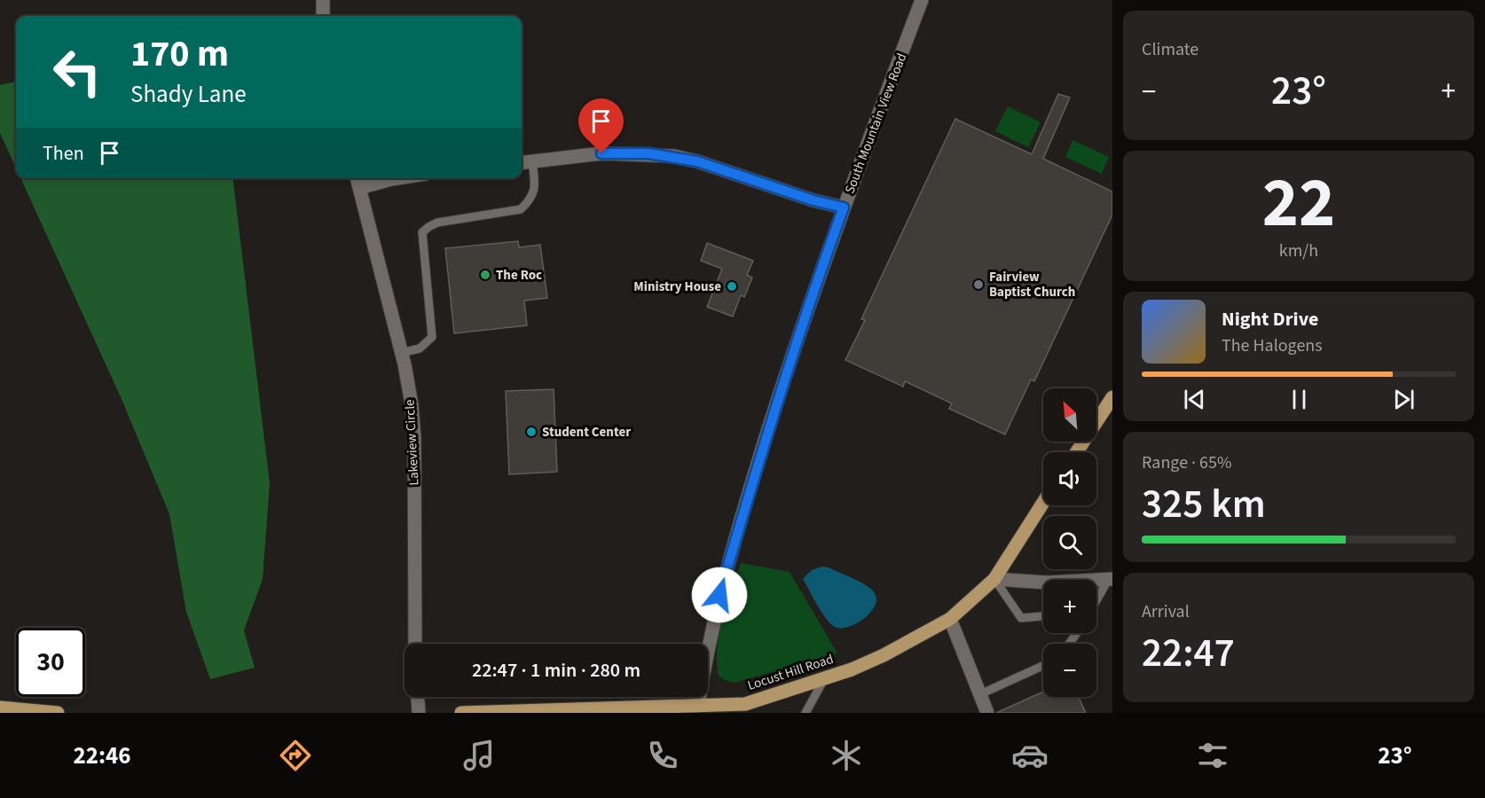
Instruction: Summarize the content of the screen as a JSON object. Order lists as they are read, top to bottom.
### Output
{
  "streets": {
    "main road": ["Locust Hill Road"],
    "street": ["South Mountain View Road", "Lakeview Circle"]
  },
  "crossings": [
    ["South Mountain View Road", "Locust Hill Road"]
  ],
  "places": [
    "The Roc",
    "Fairview Baptist Church",
    "Ministry House",
    "Student Center"
  ],
  "north": "top left",
  "page": {
    "tile": [
      "Climate",
      ["22", "km/h"],
      ["Range · 65%", "325 km"],
      ["Arrival", "22:47"]
    ],
    "turn": ["170 m", "Shady Lane"],
    "heat": ["−", "23°", "+"],
    "then": "Then",
    "song": ["Night Drive", "The Halogens"],
    "map_buttons": ["+", "−"],
    "limit": "30",
    "trip": "22:47 · 1 min · 280 m",
    "tabs": ["22:46", "23°"]
  }
}
